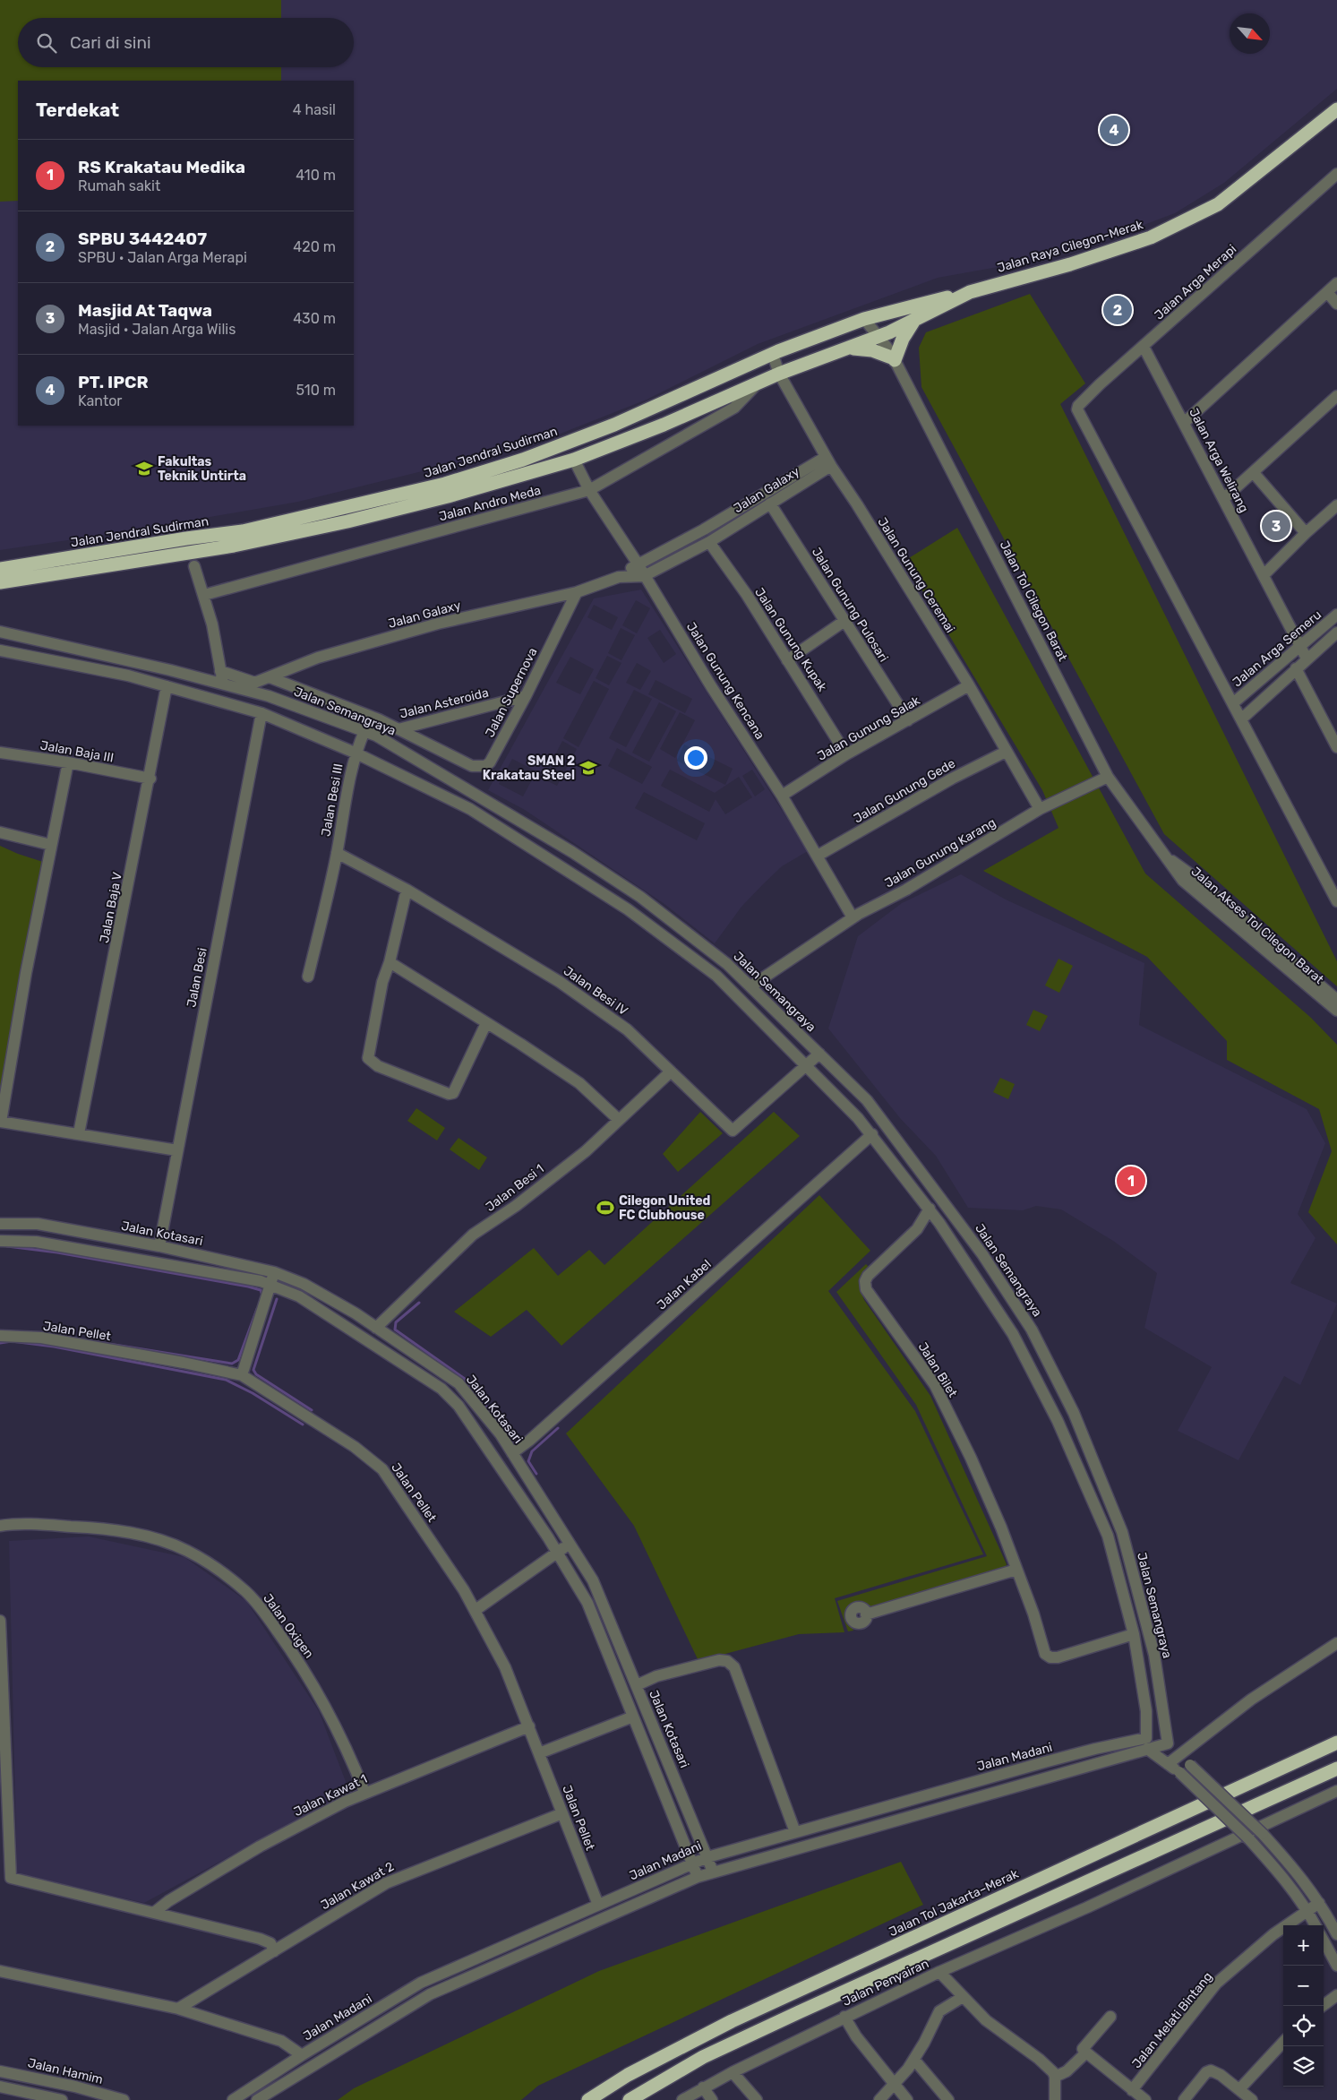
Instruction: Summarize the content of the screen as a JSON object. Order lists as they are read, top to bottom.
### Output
{
  "streets": {
    "highway": ["Jalan Raya Cilegon-Merak", "Jalan Jendral Sudirman", "Jalan Tol Jakarta–Merak"],
    "street": [
      "Jalan Arga Merapi",
      "Jalan Arga Welirang",
      "Jalan Galaxy",
      "Jalan Andro Meda",
      "Jalan Gunung Ceremai",
      "Jalan Tol Cilegon Barat",
      "Jalan Gunung Pulosari",
      "Jalan Gunung Kupak",
      "Jalan Arga Semeru",
      "Jalan Gunung Kencana",
      "Jalan Supernova",
      "Jalan Asteroida",
      "Jalan Semangraya",
      "Jalan Gunung Salak",
      "Jalan Baja III",
      "Jalan Gunung Gede",
      "Jalan Besi III",
      "Jalan Gunung Karang",
      "Jalan Baja V",
      "Jalan Akses Tol Cilegon Barat",
      "Jalan Besi",
      "Jalan Besi IV",
      "Jalan Besi 1",
      "Jalan Kotasari",
      "Jalan Kabel",
      "Jalan Pellet",
      "Jalan Bilet",
      "Jalan Oxigen",
      "Jalan Madani",
      "Jalan Kawat 1",
      "Jalan Kawat 2",
      "Jalan Penyairan",
      "Jalan Melati Bintang",
      "Jalan Hamim"
    ]
  },
  "crossings": [
    ["Jalan Raya Cilegon-Merak", "Jalan Jendral Sudirman"],
    ["Jalan Raya Cilegon-Merak", "Jalan Andro Meda"],
    ["Jalan Raya Cilegon-Merak", "Jalan Gunung Ceremai"],
    ["Jalan Raya Cilegon-Merak", "Jalan Gunung Kencana"],
    ["Jalan Arga Merapi", "Jalan Arga Welirang"],
    ["Jalan Arga Merapi", "Jalan Arga Semeru"],
    ["Jalan Jendral Sudirman", "Jalan Gunung Ceremai"],
    ["Jalan Arga Welirang", "Jalan Arga Semeru"],
    ["Jalan Galaxy", "Jalan Gunung Ceremai"],
    ["Jalan Galaxy", "Jalan Gunung Pulosari"],
    ["Jalan Galaxy", "Jalan Gunung Kupak"],
    ["Jalan Galaxy", "Jalan Gunung Kencana"],
    ["Jalan Galaxy", "Jalan Supernova"],
    ["Jalan Galaxy", "Jalan Asteroida"],
    ["Jalan Galaxy", "Jalan Semangraya"],
    ["Jalan Andro Meda", "Jalan Gunung Kencana"],
    ["Jalan Gunung Ceremai", "Jalan Gunung Salak"],
    ["Jalan Gunung Ceremai", "Jalan Gunung Gede"],
    ["Jalan Gunung Ceremai", "Jalan Gunung Karang"],
    ["Jalan Tol Cilegon Barat", "Jalan Gunung Karang"],
    ["Jalan Tol Cilegon Barat", "Jalan Akses Tol Cilegon Barat"],
    ["Jalan Gunung Pulosari", "Jalan Gunung Salak"],
    ["Jalan Gunung Kupak", "Jalan Gunung Salak"],
    ["Jalan Gunung Kencana", "Jalan Gunung Salak"],
    ["Jalan Gunung Kencana", "Jalan Gunung Gede"],
    ["Jalan Gunung Kencana", "Jalan Gunung Karang"],
    ["Jalan Supernova", "Jalan Asteroida"],
    ["Jalan Semangraya", "Jalan Besi III"],
    ["Jalan Semangraya", "Jalan Gunung Karang"],
    ["Jalan Baja III", "Jalan Baja V"],
    ["Jalan Besi III", "Jalan Besi IV"],
    ["Jalan Besi", "Jalan Kotasari"],
    ["Jalan Besi IV", "Jalan Besi 1"],
    ["Jalan Besi 1", "Jalan Kotasari"],
    ["Jalan Kotasari", "Jalan Kabel"],
    ["Jalan Kotasari", "Jalan Madani"],
    ["Jalan Pellet", "Jalan Madani"],
    ["Jalan Pellet", "Jalan Kawat 1"],
    ["Jalan Pellet", "Jalan Kawat 2"],
    ["Jalan Oxigen", "Jalan Kawat 1"]
  ],
  "places": {
    "school or university": ["Fakultas Teknik Untirta", "SMAN 2 Krakatau Steel"],
    "sports": ["Cilegon United FC Clubhouse"]
  },
  "north": "bottom right",
  "page": {
    "search": "Cari di sini",
    "heading": ["Terdekat", "4 hasil"],
    "pins": [
      "4",
      "2",
      "3",
      "1"
    ],
    "list": [
      {
        "mark": "1",
        "name": "RS Krakatau Medika",
        "note": "Rumah sakit",
        "value": "410 m"
      },
      {
        "mark": "2",
        "name": "SPBU 3442407",
        "note": "SPBU · Jalan Arga Merapi",
        "value": "420 m"
      },
      {
        "mark": "3",
        "name": "Masjid At Taqwa",
        "note": "Masjid · Jalan Arga Wilis",
        "value": "430 m"
      },
      {
        "mark": "4",
        "name": "PT. IPCR",
        "note": "Kantor",
        "value": "510 m"
      }
    ],
    "map_buttons": ["+", "−"]
  }
}
